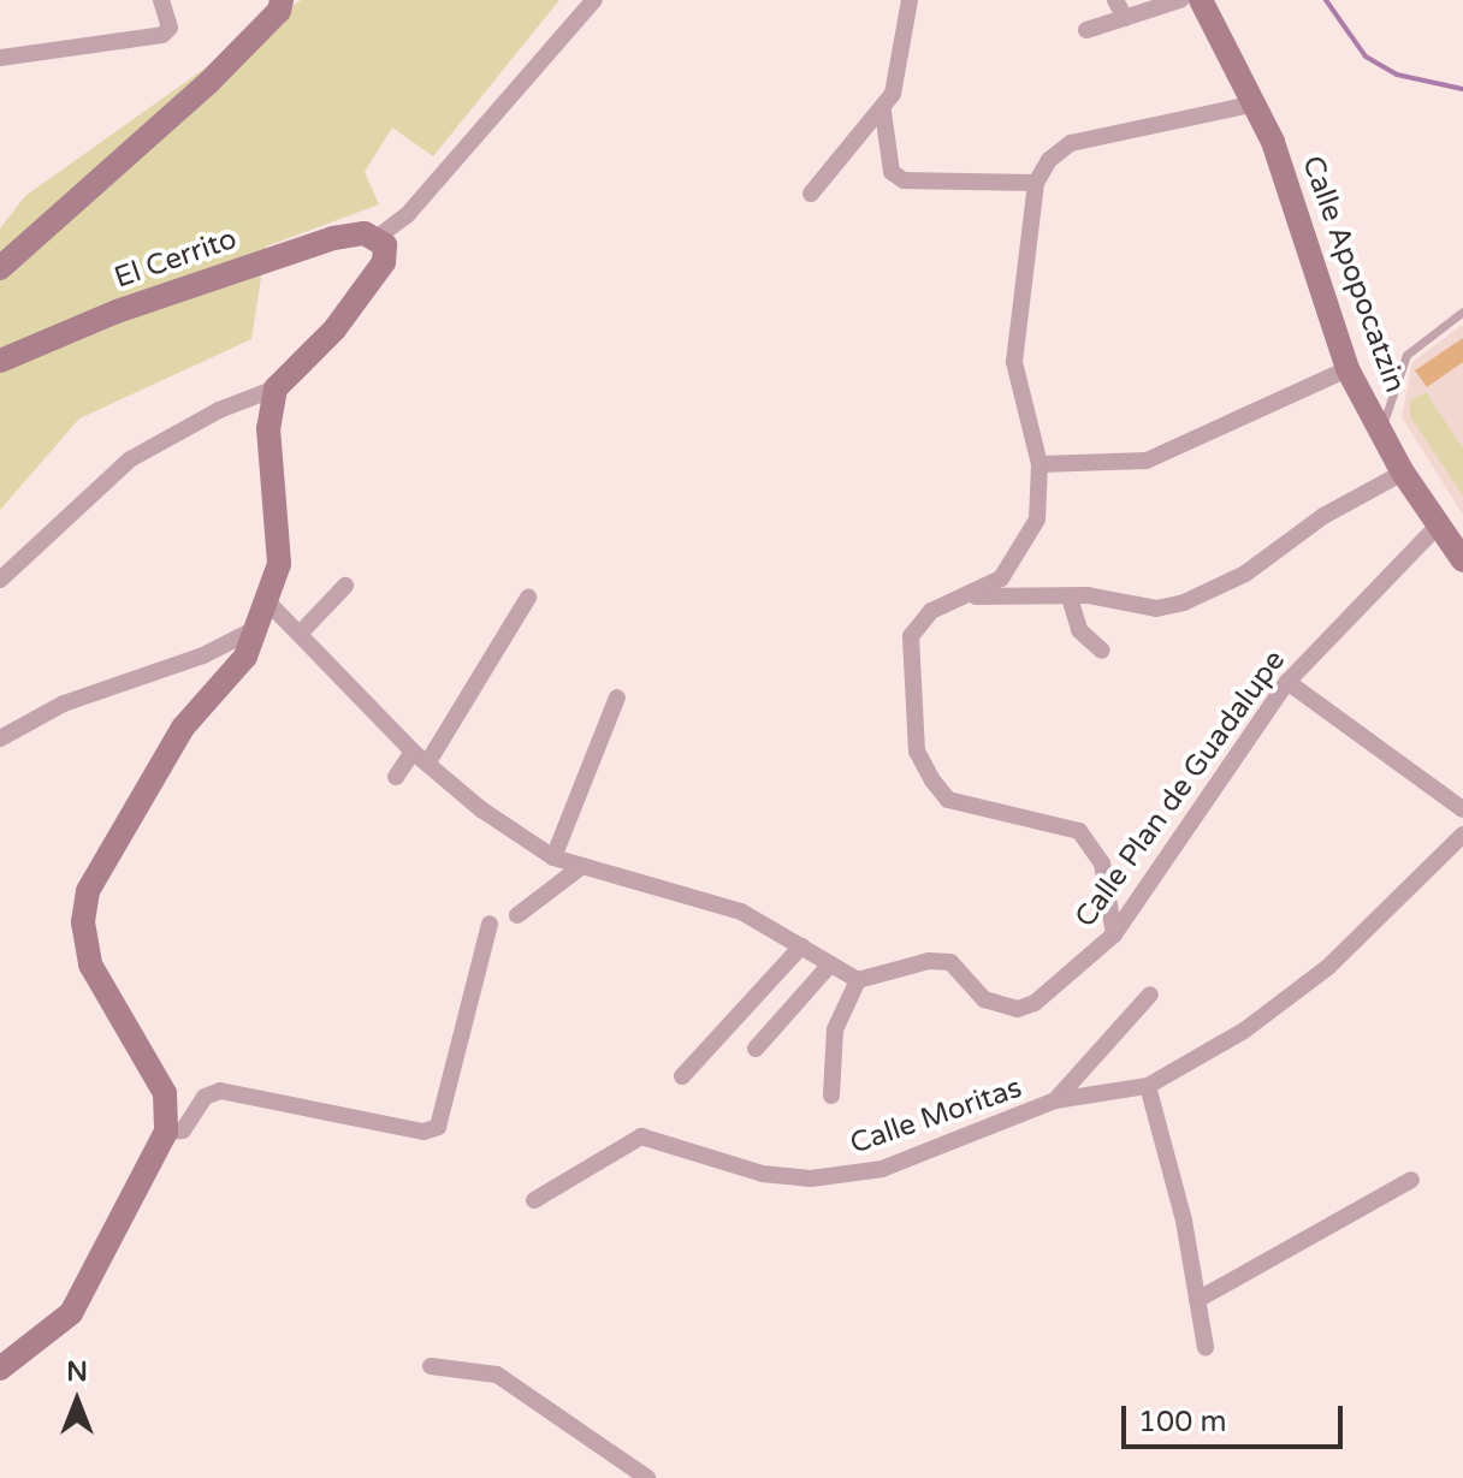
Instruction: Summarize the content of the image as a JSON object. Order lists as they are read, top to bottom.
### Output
{
  "streets": {
    "main road": ["El Cerrito", "Calle Apopocatzin"],
    "street": ["Calle Plan de Guadalupe", "Calle Moritas"]
  },
  "crossings": [
    ["Calle Apopocatzin", "Calle Plan de Guadalupe"]
  ],
  "scale_bar": "100 m",
  "north": "top"
}
